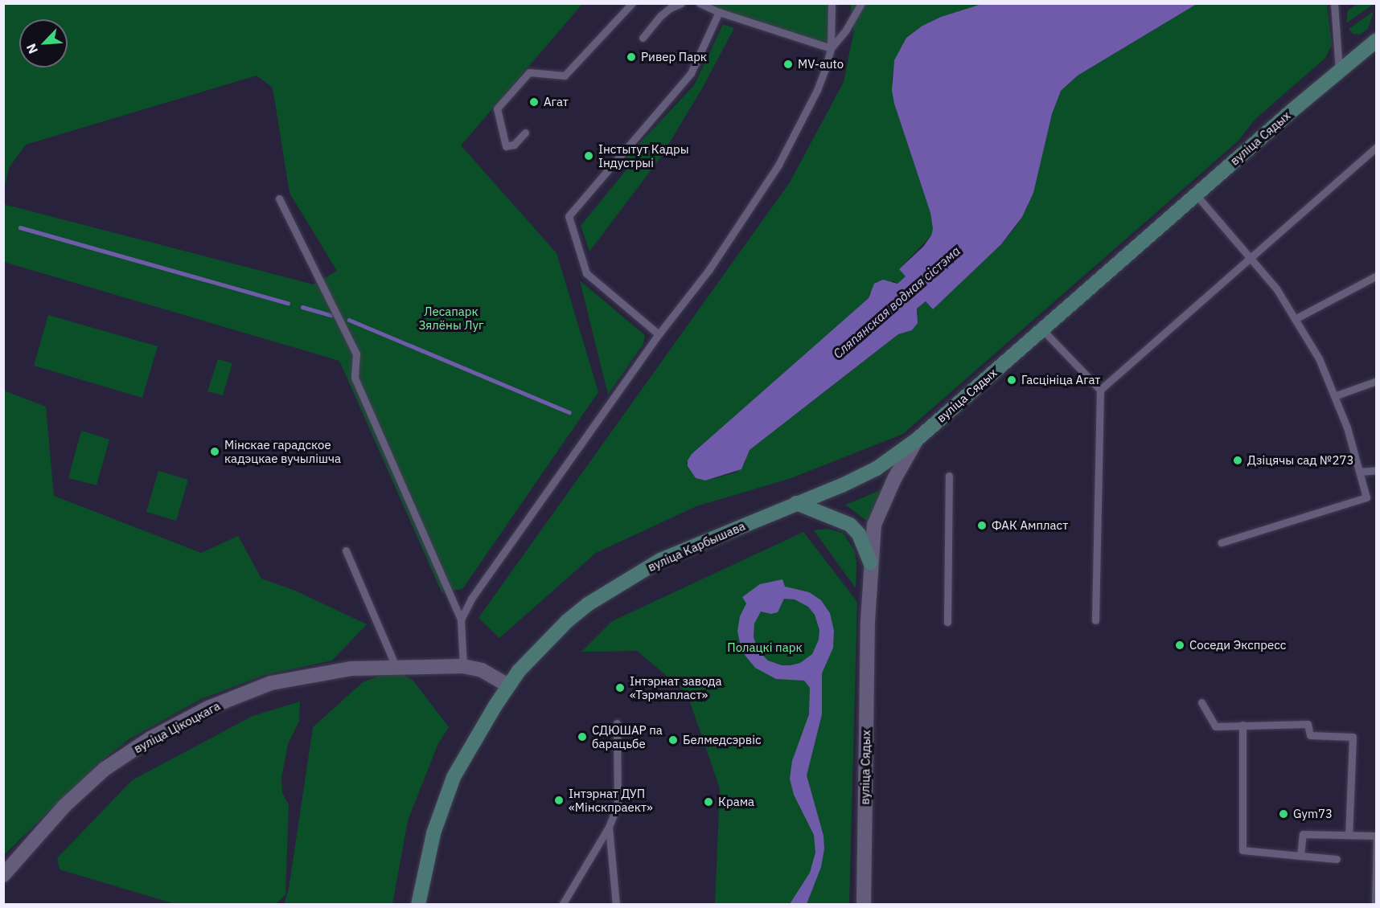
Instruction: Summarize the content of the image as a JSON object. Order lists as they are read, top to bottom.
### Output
{
  "streets": {
    "main road": ["вуліца Сядых", "вуліца Карбышава"],
    "street": ["вуліца Цікоцкага"]
  },
  "crossings": [
    ["вуліца Сядых", "вуліца Карбышава"],
    ["вуліца Карбышава", "вуліца Цікоцкага"]
  ],
  "water": ["Сляпянская водная сістэма"],
  "parks": ["Лесапарк Зялёны Луг", "Полацкі парк"],
  "places": [
    "Ривер Парк",
    "MV-auto",
    "Агат",
    "Інстытут Кадры Індустрыі",
    "Гасцініца Агат",
    "Мінскае гарадское кадэцкае вучылішча",
    "Дзіцячы сад №273",
    "ФАК Ампласт",
    "Соседи Экспресс",
    "Інтэрнат завода «Тэрмапласт»",
    "СДЮШАР па барацьбе",
    "Белмедсэрвіс",
    "Інтэрнат ДУП «Мінскпраект»",
    "Крама",
    "Gym73"
  ],
  "north": "bottom left"
}
